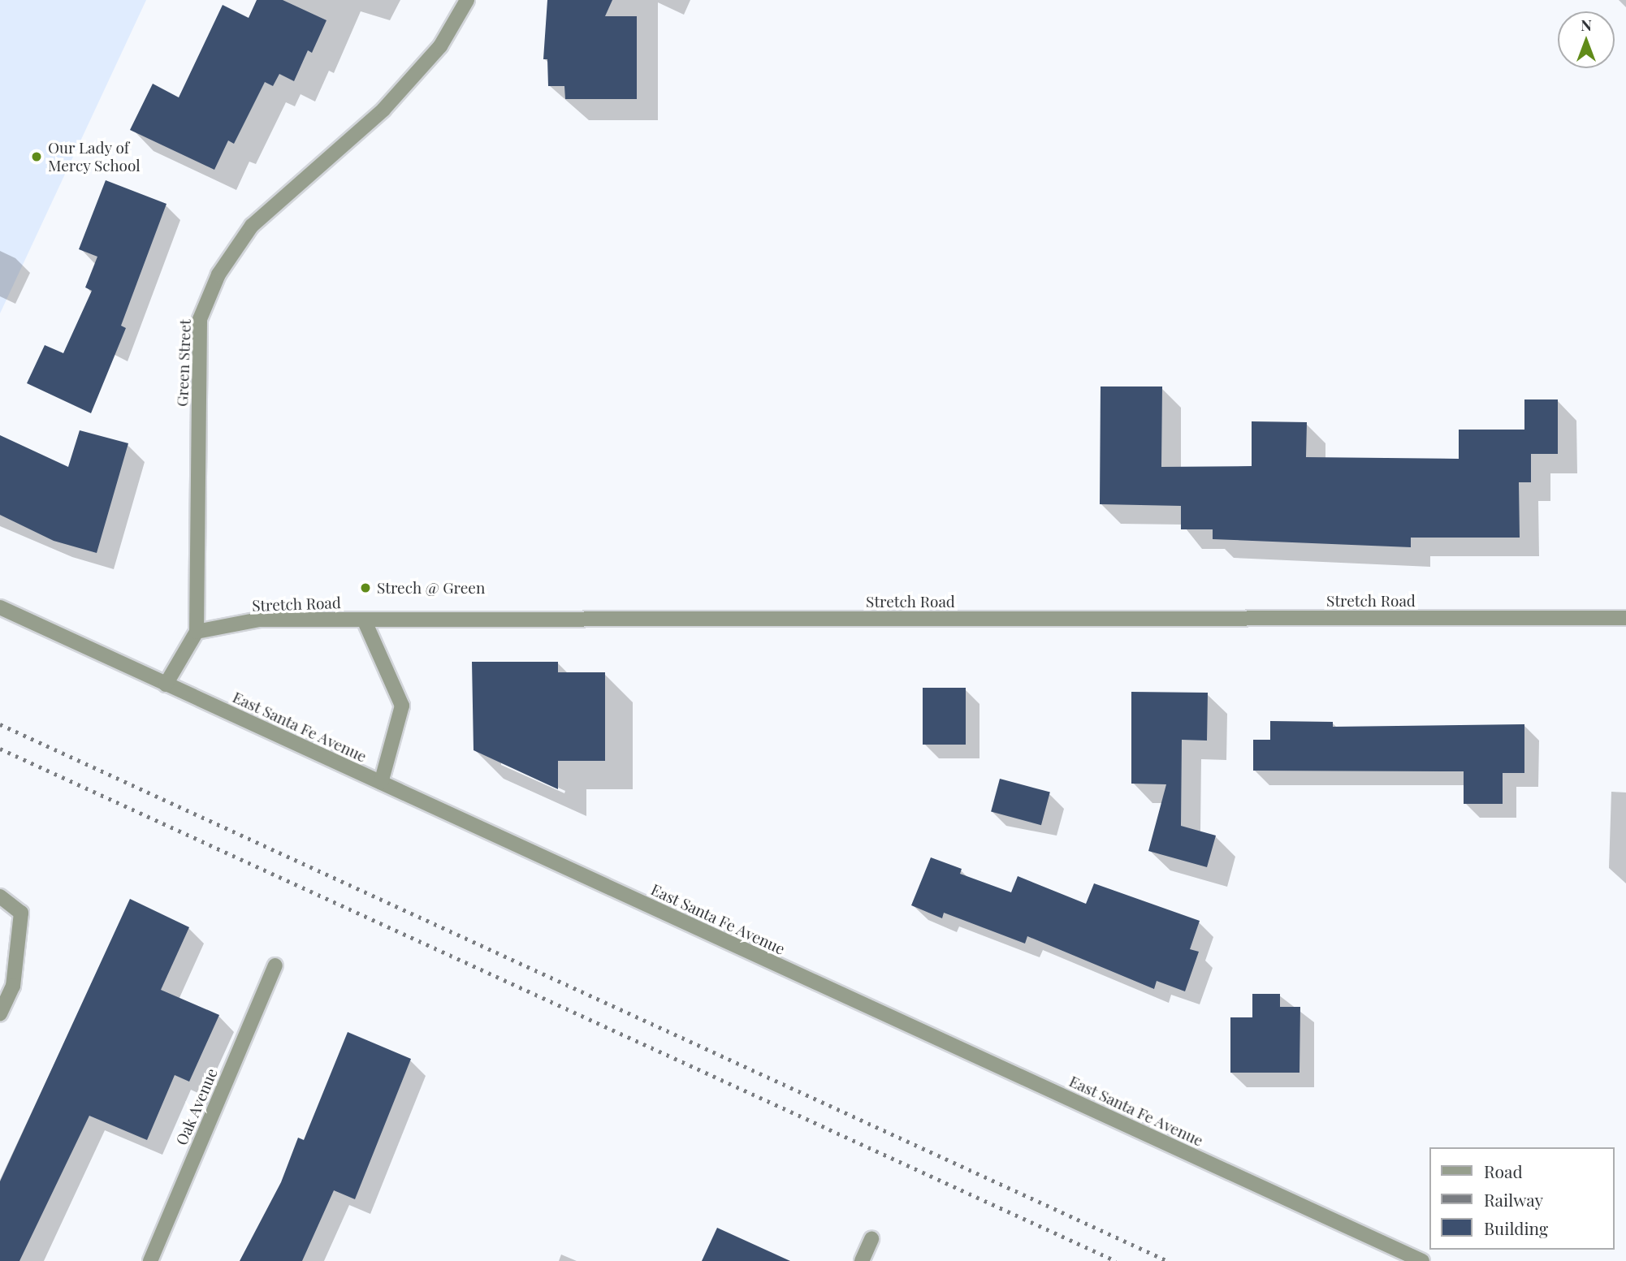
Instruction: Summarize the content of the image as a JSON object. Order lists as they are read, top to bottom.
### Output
{
  "streets": {
    "street": [
      "Green Street",
      "Stretch Road",
      "East Santa Fe Avenue",
      "Oak Avenue"
    ]
  },
  "crossings": [
    ["Green Street", "Stretch Road"]
  ],
  "places": ["Our Lady of Mercy School", "Strech @ Green"],
  "legend": ["Road", "Railway", "Building"],
  "north": "top"
}
